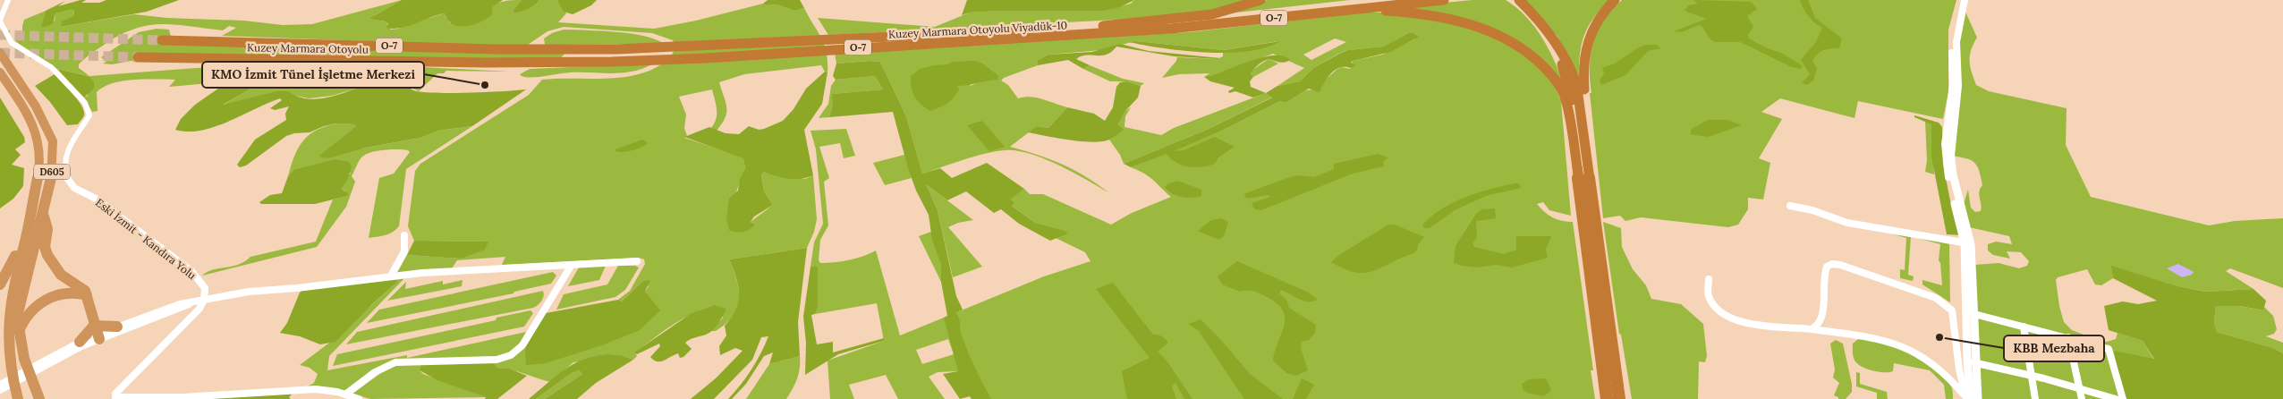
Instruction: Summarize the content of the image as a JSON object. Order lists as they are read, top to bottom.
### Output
{
  "streets": {
    "highway": [
      "O-7",
      "Kuzey Marmara Otoyolu Viyadük-10",
      "Kuzey Marmara Otoyolu",
      "D605"
    ],
    "street": ["Eski İzmit - Kandıra Yolu"]
  },
  "crossings": [
    ["O-7", "Kuzey Marmara Otoyolu Viyadük-10"],
    ["Kuzey Marmara Otoyolu Viyadük-10", "Kuzey Marmara Otoyolu"]
  ],
  "places": ["KMO İzmit Tünel İşletme Merkezi", "KBB Mezbaha"]
}
